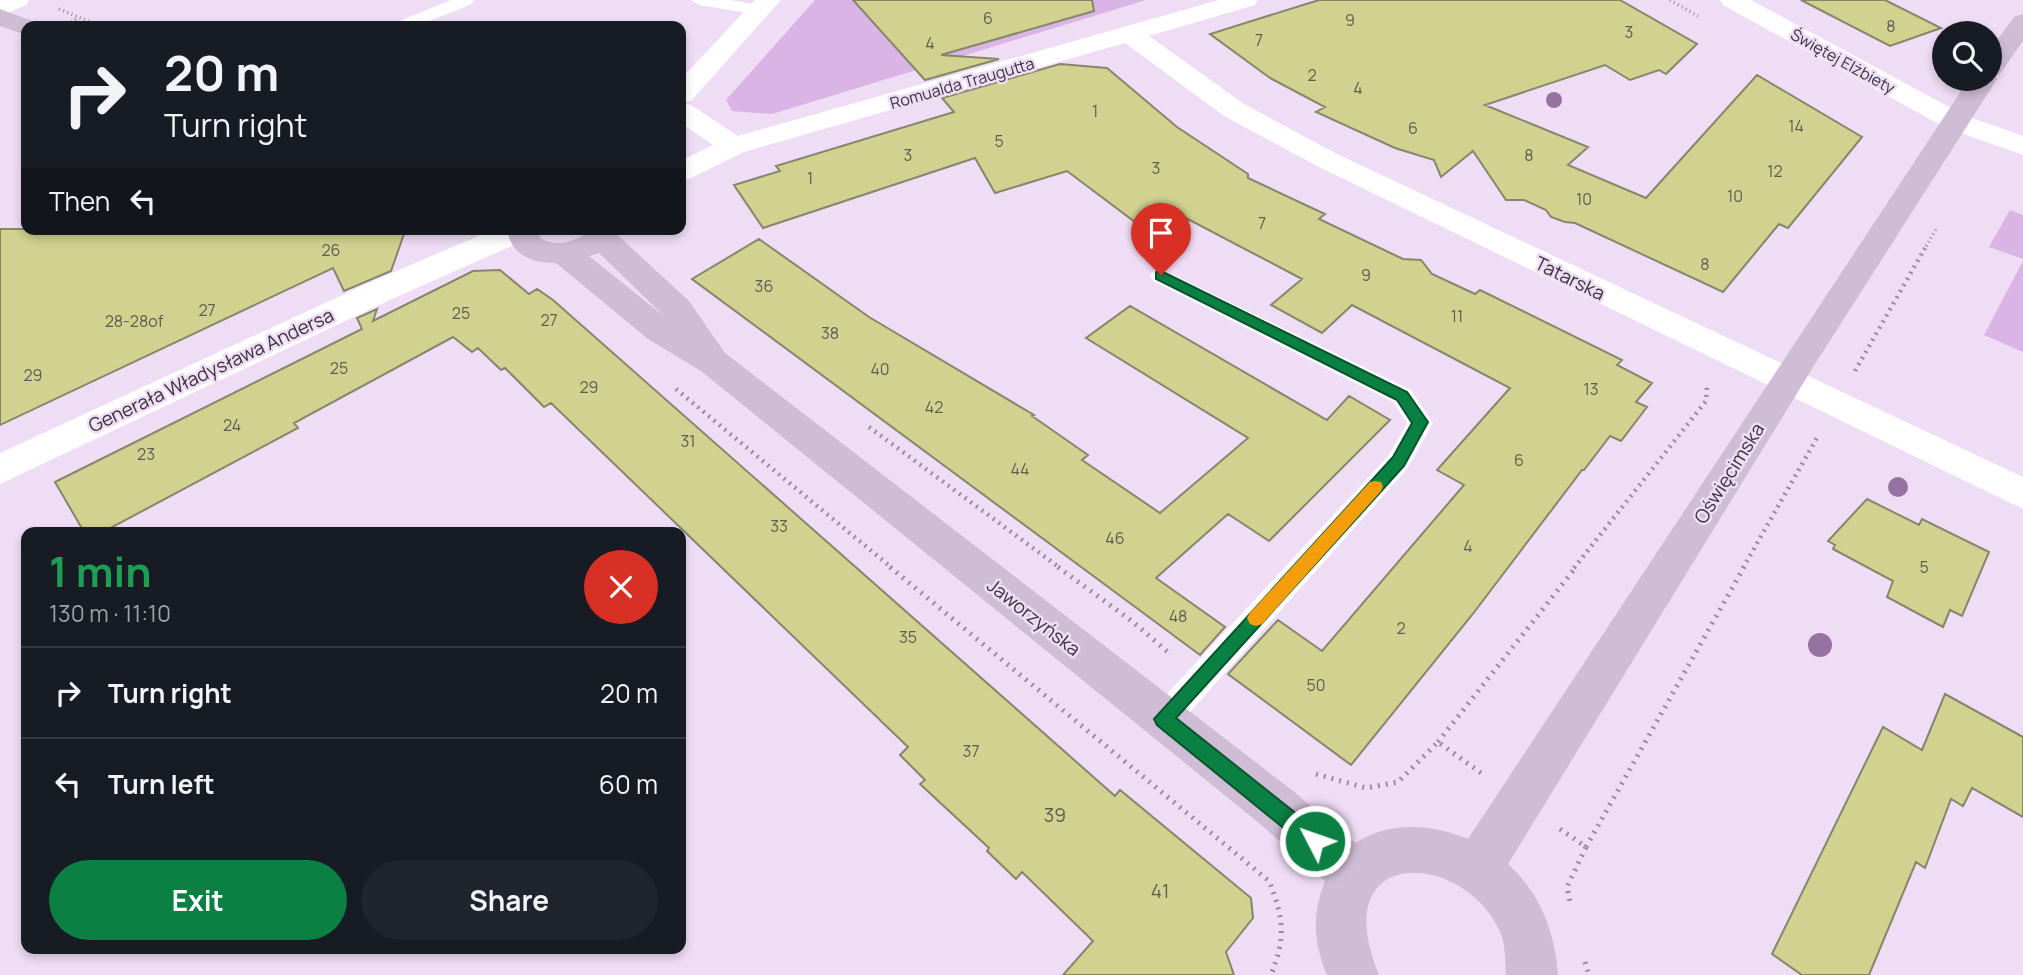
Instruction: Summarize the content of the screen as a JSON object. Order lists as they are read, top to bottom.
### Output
{
  "streets": {
    "street": [
      "Świętej Elżbiety",
      "Romualda Traugutta",
      "Tatarska",
      "Generała Władysława Andersa",
      "Oświęcimska",
      "Jaworzyńska"
    ]
  },
  "crossings": [
    ["Świętej Elżbiety", "Oświęcimska"],
    ["Romualda Traugutta", "Tatarska"],
    ["Tatarska", "Oświęcimska"]
  ],
  "house_numbers": [
    "6",
    "9",
    "8",
    "3",
    "7",
    "4",
    "2",
    "4",
    "1",
    "14",
    "6",
    "5",
    "3",
    "8",
    "3",
    "12",
    "1",
    "10",
    "10",
    "7",
    "26",
    "8",
    "9",
    "36",
    "27",
    "25",
    "11",
    "27",
    "28-28of",
    "38",
    "25",
    "40",
    "29",
    "29",
    "13",
    "42",
    "24",
    "31",
    "23",
    "6",
    "44",
    "33",
    "46",
    "4",
    "5",
    "48",
    "2",
    "35",
    "50",
    "37",
    "39",
    "41"
  ],
  "page": {
    "turn": ["20 m", "Turn right"],
    "then": "Then",
    "heading": ["1 min", "130 m · 11:10"],
    "list": [
      {
        "name": "Turn right",
        "value": "20 m"
      },
      {
        "name": "Turn left",
        "value": "60 m"
      }
    ],
    "buttons": ["Exit", "Share"]
  }
}
